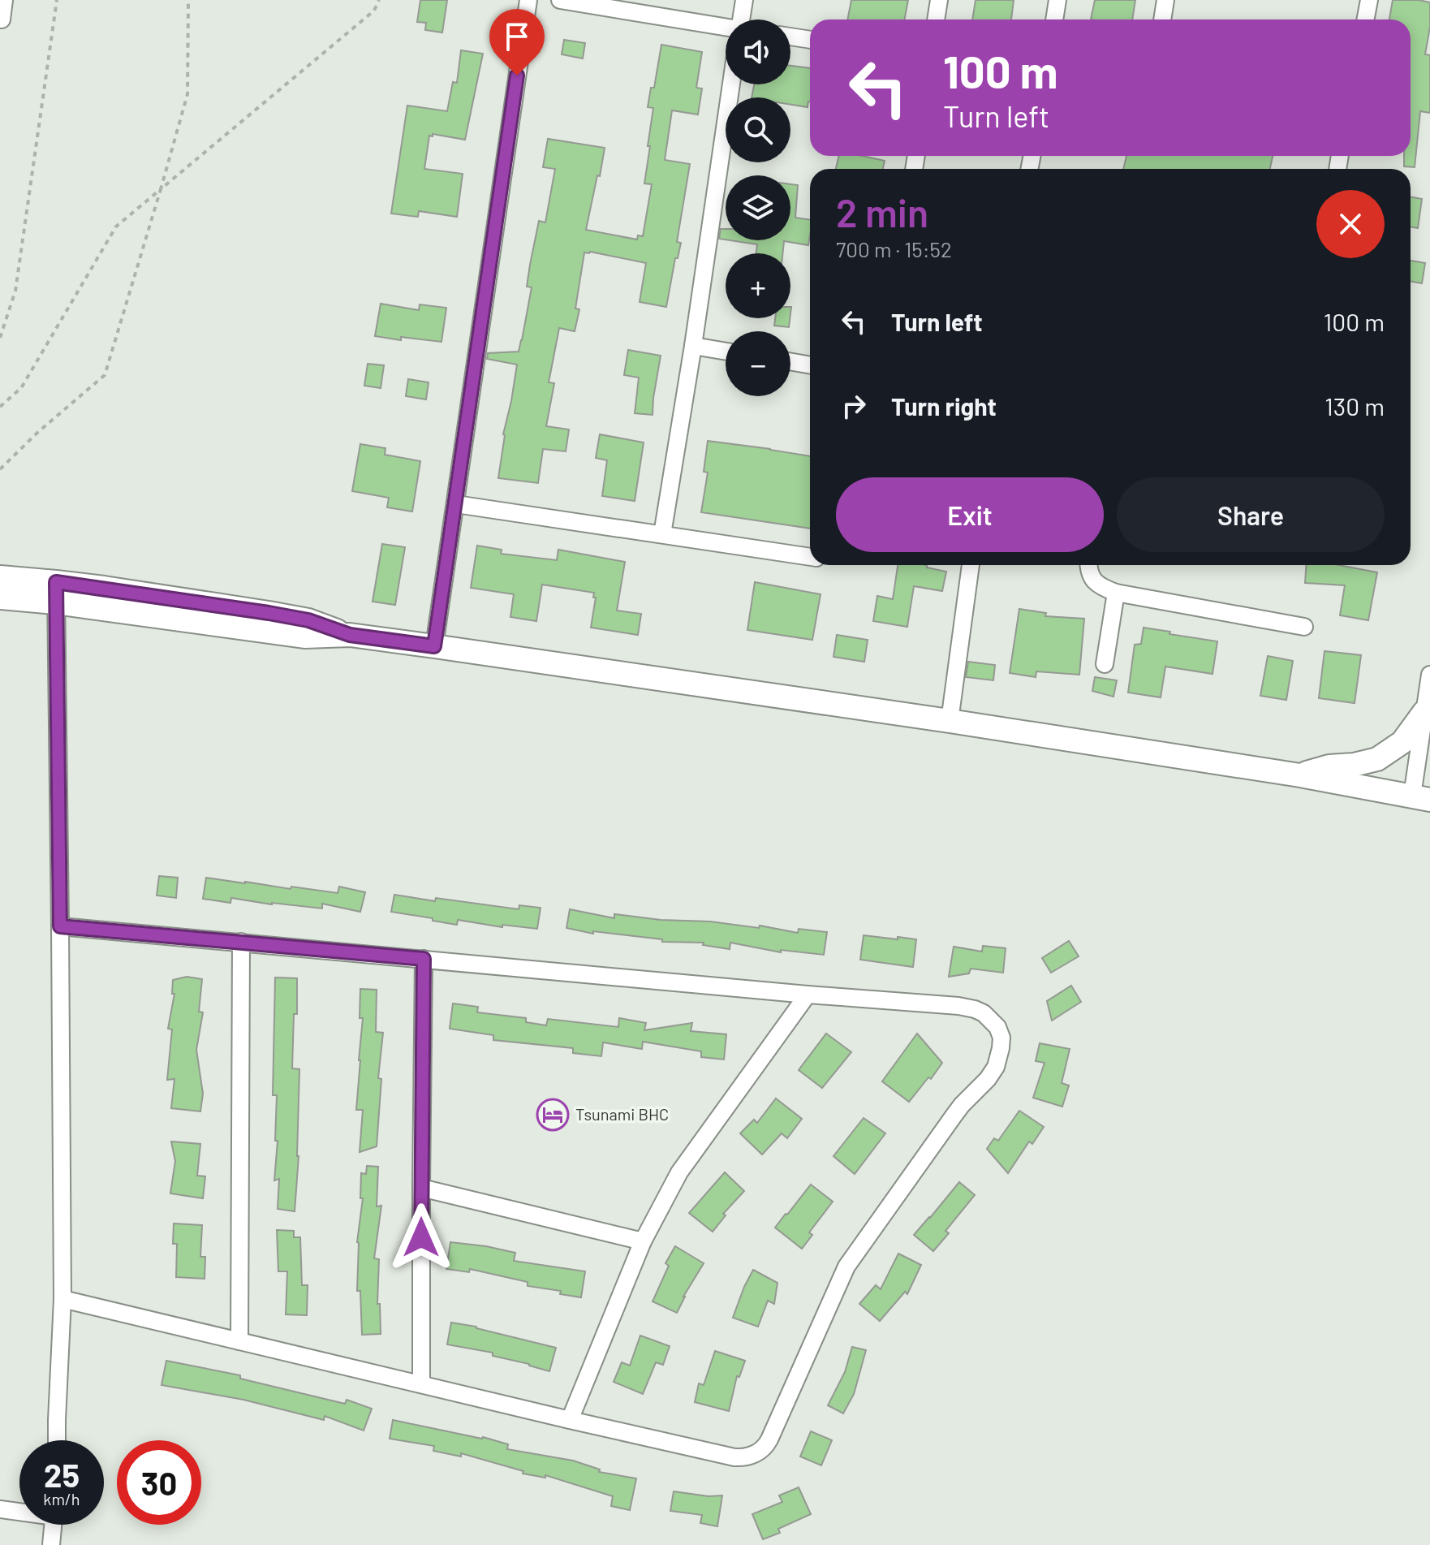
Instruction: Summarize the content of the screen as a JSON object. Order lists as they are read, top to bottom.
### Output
{
  "places": {
    "hotel": ["Tsunami BHC"]
  },
  "page": {
    "map_buttons": ["+", "−"],
    "turn": ["100 m", "Turn left"],
    "heading": ["2 min", "700 m · 15:52"],
    "list": [
      {
        "name": "Turn left",
        "value": "100 m"
      },
      {
        "name": "Turn right",
        "value": "130 m"
      }
    ],
    "buttons": ["Exit", "Share"],
    "speed": "25 km/h",
    "limit": "30"
  }
}
